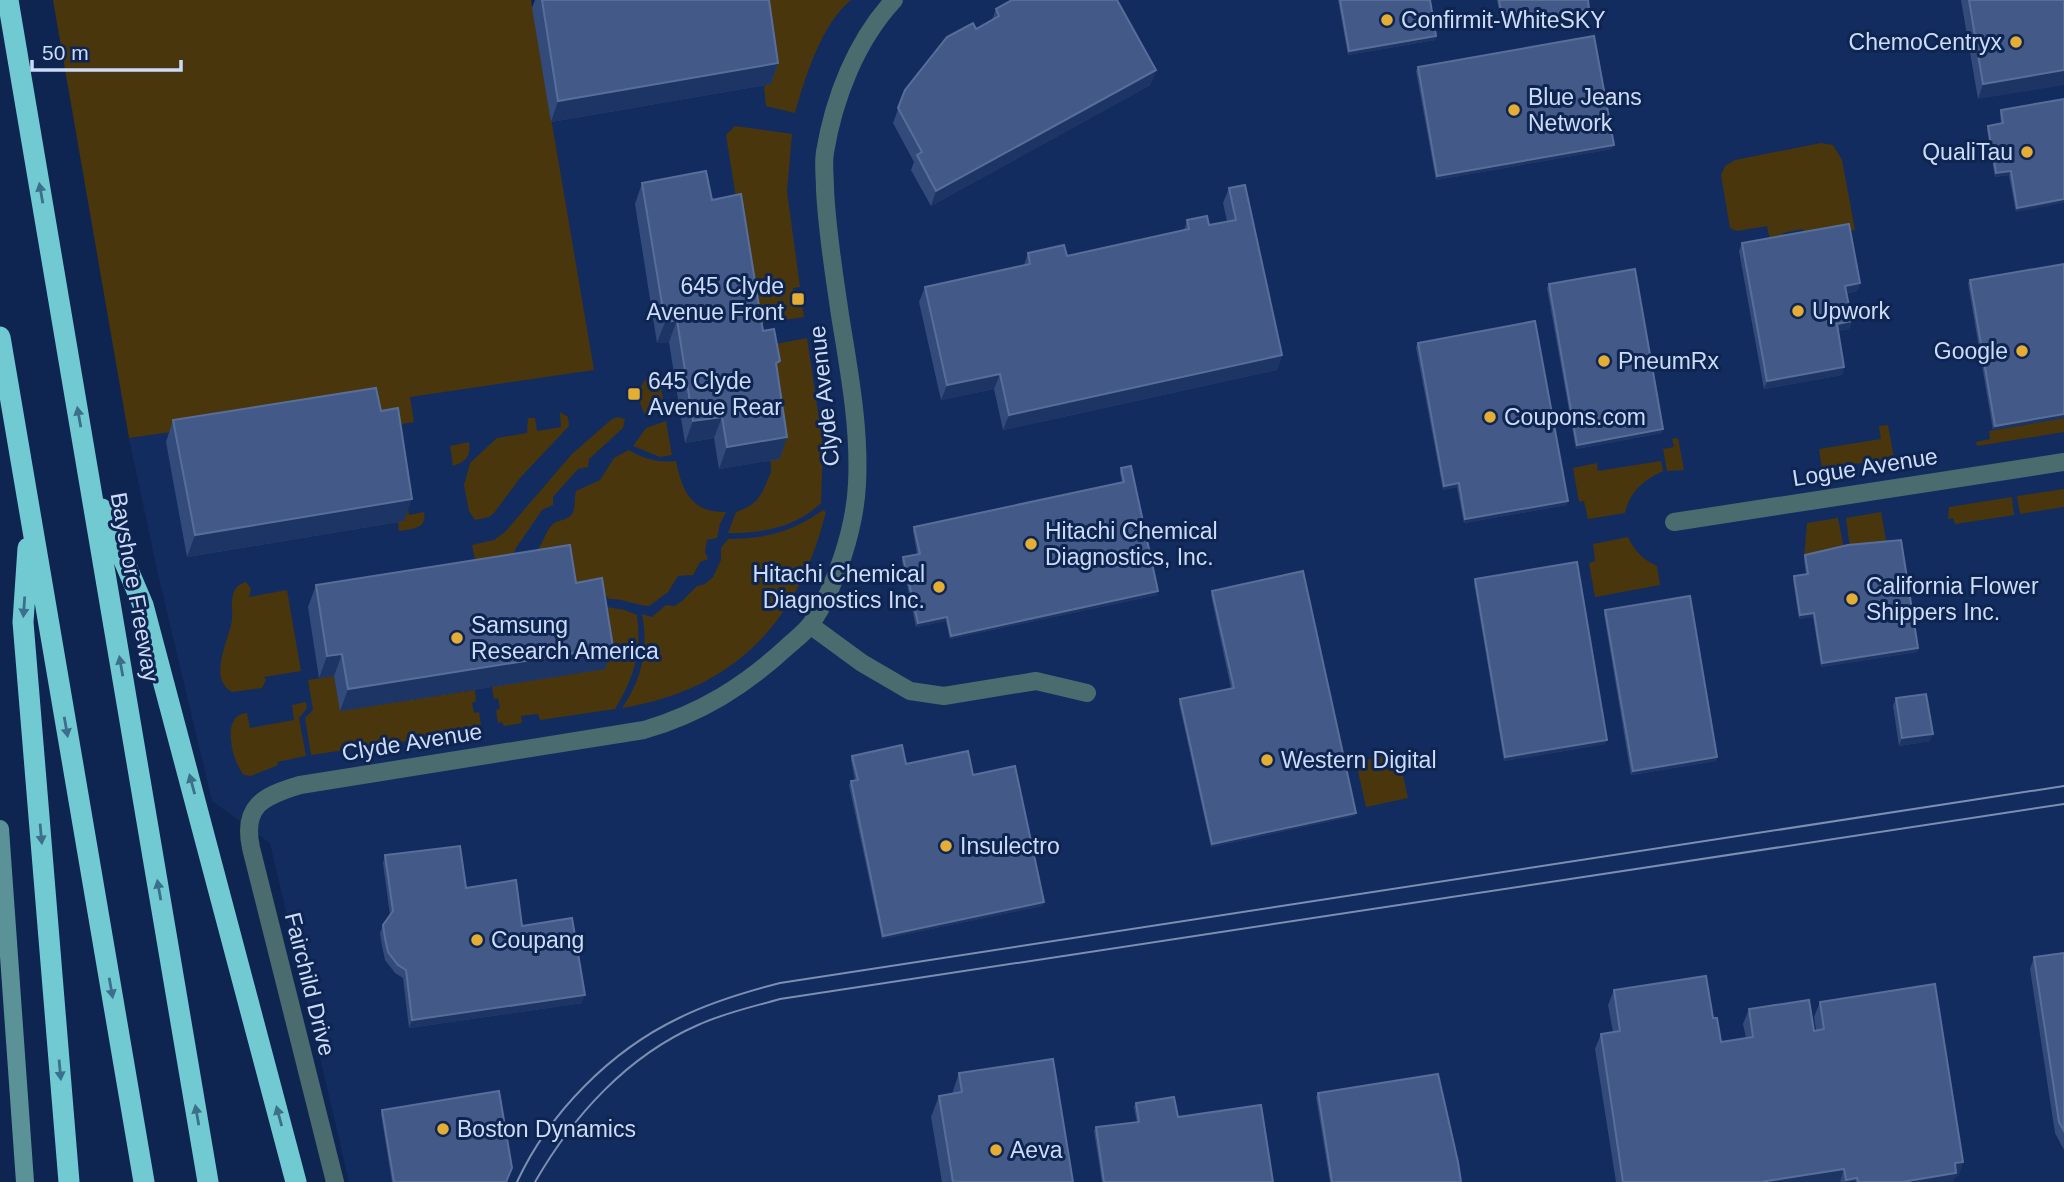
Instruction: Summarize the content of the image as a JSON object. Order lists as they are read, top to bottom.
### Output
{
  "streets": {
    "highway": ["Bayshore Freeway"],
    "street": ["Clyde Avenue", "Logue Avenue", "Fairchild Drive"]
  },
  "crossings": [
    ["Clyde Avenue", "Fairchild Drive"]
  ],
  "places": {
    "other": [
      "Confirmit-WhiteSKY",
      "ChemoCentryx",
      "Blue Jeans Network",
      "QualiTau",
      "Upwork",
      "Google",
      "PneumRx",
      "Coupons.com",
      "Hitachi Chemical Diagnostics, Inc.",
      "Hitachi Chemical Diagnostics Inc.",
      "California Flower Shippers Inc.",
      "Samsung Research America",
      "Western Digital",
      "Insulectro",
      "Coupang",
      "Boston Dynamics",
      "Aeva"
    ],
    "transit": ["645 Clyde Avenue Front", "645 Clyde Avenue Rear"]
  },
  "scale_bar": "50 m"
}
